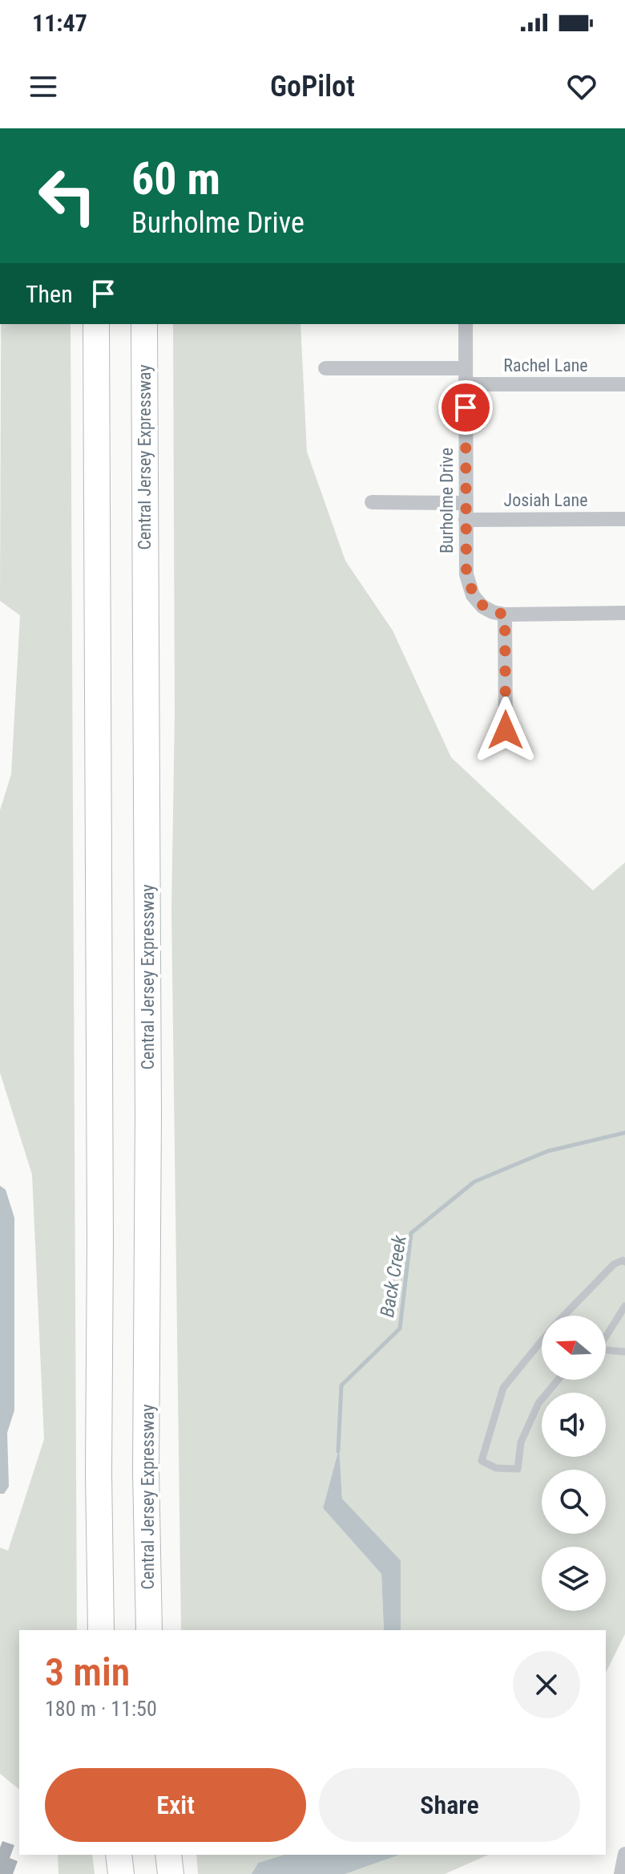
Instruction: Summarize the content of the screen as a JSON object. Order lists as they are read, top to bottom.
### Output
{
  "streets": {
    "highway": ["Central Jersey Expressway"],
    "street": ["Rachel Lane", "Josiah Lane", "Burholme Drive"]
  },
  "crossings": [
    ["Rachel Lane", "Burholme Drive"],
    ["Josiah Lane", "Burholme Drive"]
  ],
  "water": ["Back Creek"],
  "north": "left",
  "page": {
    "status": "11:47",
    "header": "GoPilot",
    "turn": ["60 m", "Burholme Drive"],
    "then": "Then",
    "heading": ["3 min", "180 m · 11:50"],
    "buttons": ["Exit", "Share"]
  }
}
